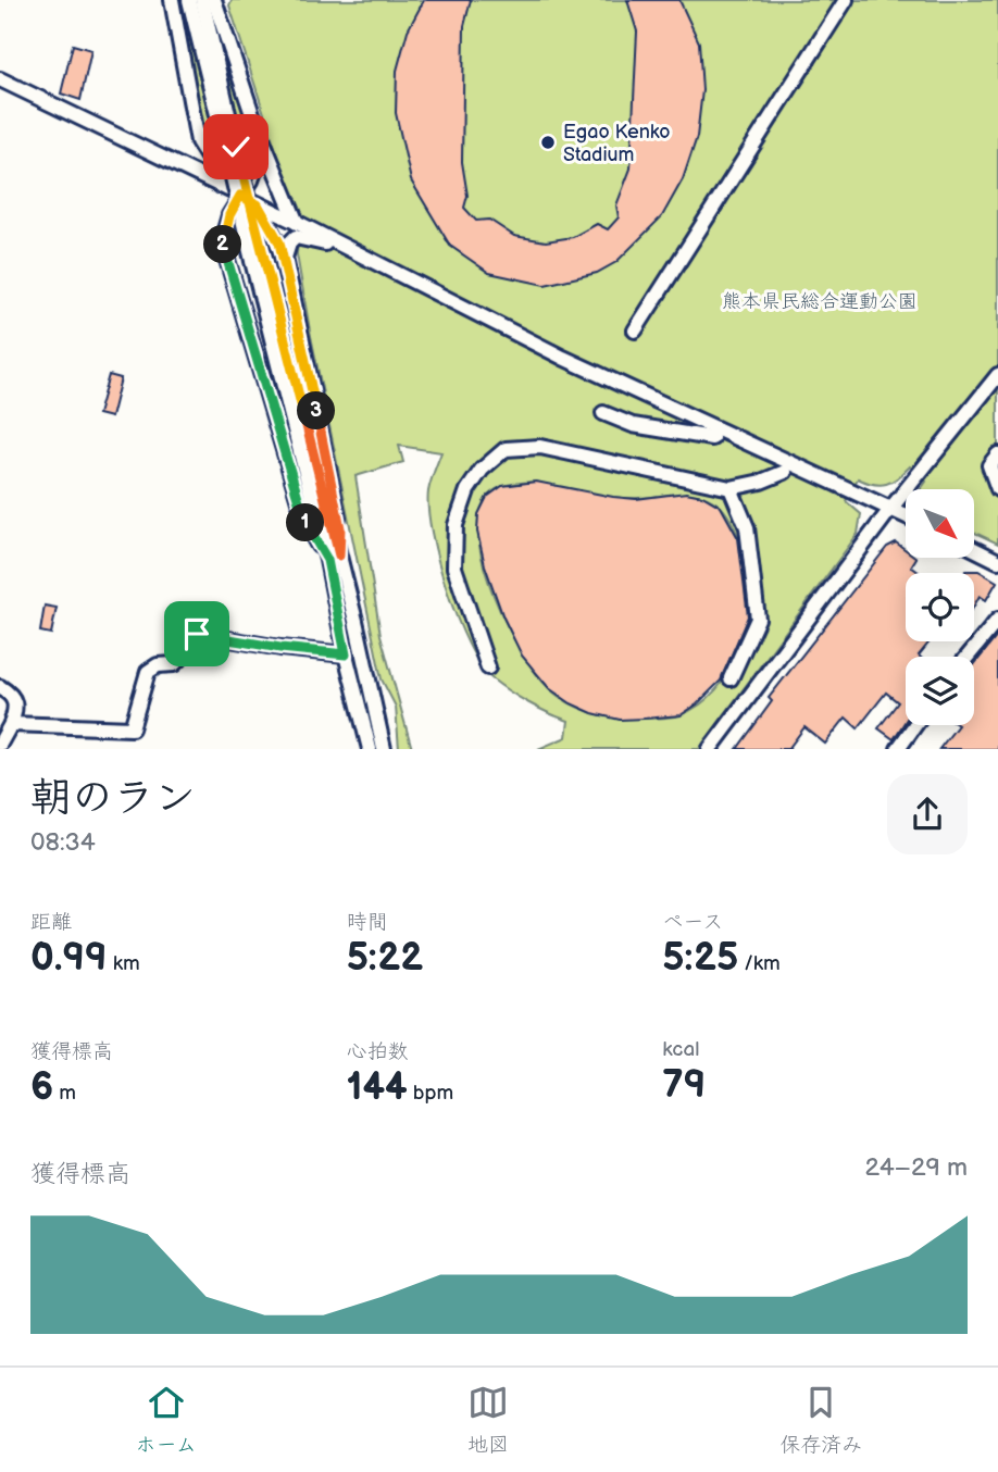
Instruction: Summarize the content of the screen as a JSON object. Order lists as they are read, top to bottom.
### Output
{
  "parks": ["熊本県民総合運動公園"],
  "places": ["Egao Kenko Stadium"],
  "north": "bottom right",
  "page": {
    "pins": ["2", "3", "1"],
    "heading": ["朝のラン", "08:34"],
    "stats": [
      ["距離", "0.99 km"],
      ["時間", "5:22"],
      ["ペース", "5:25 /km"],
      ["獲得標高", "6 m"],
      ["心拍数", "144 bpm"],
      ["kcal", "79"]
    ],
    "chart": ["獲得標高", "24–29 m"],
    "tabs": ["ホーム", "地図", "保存済み"]
  }
}
